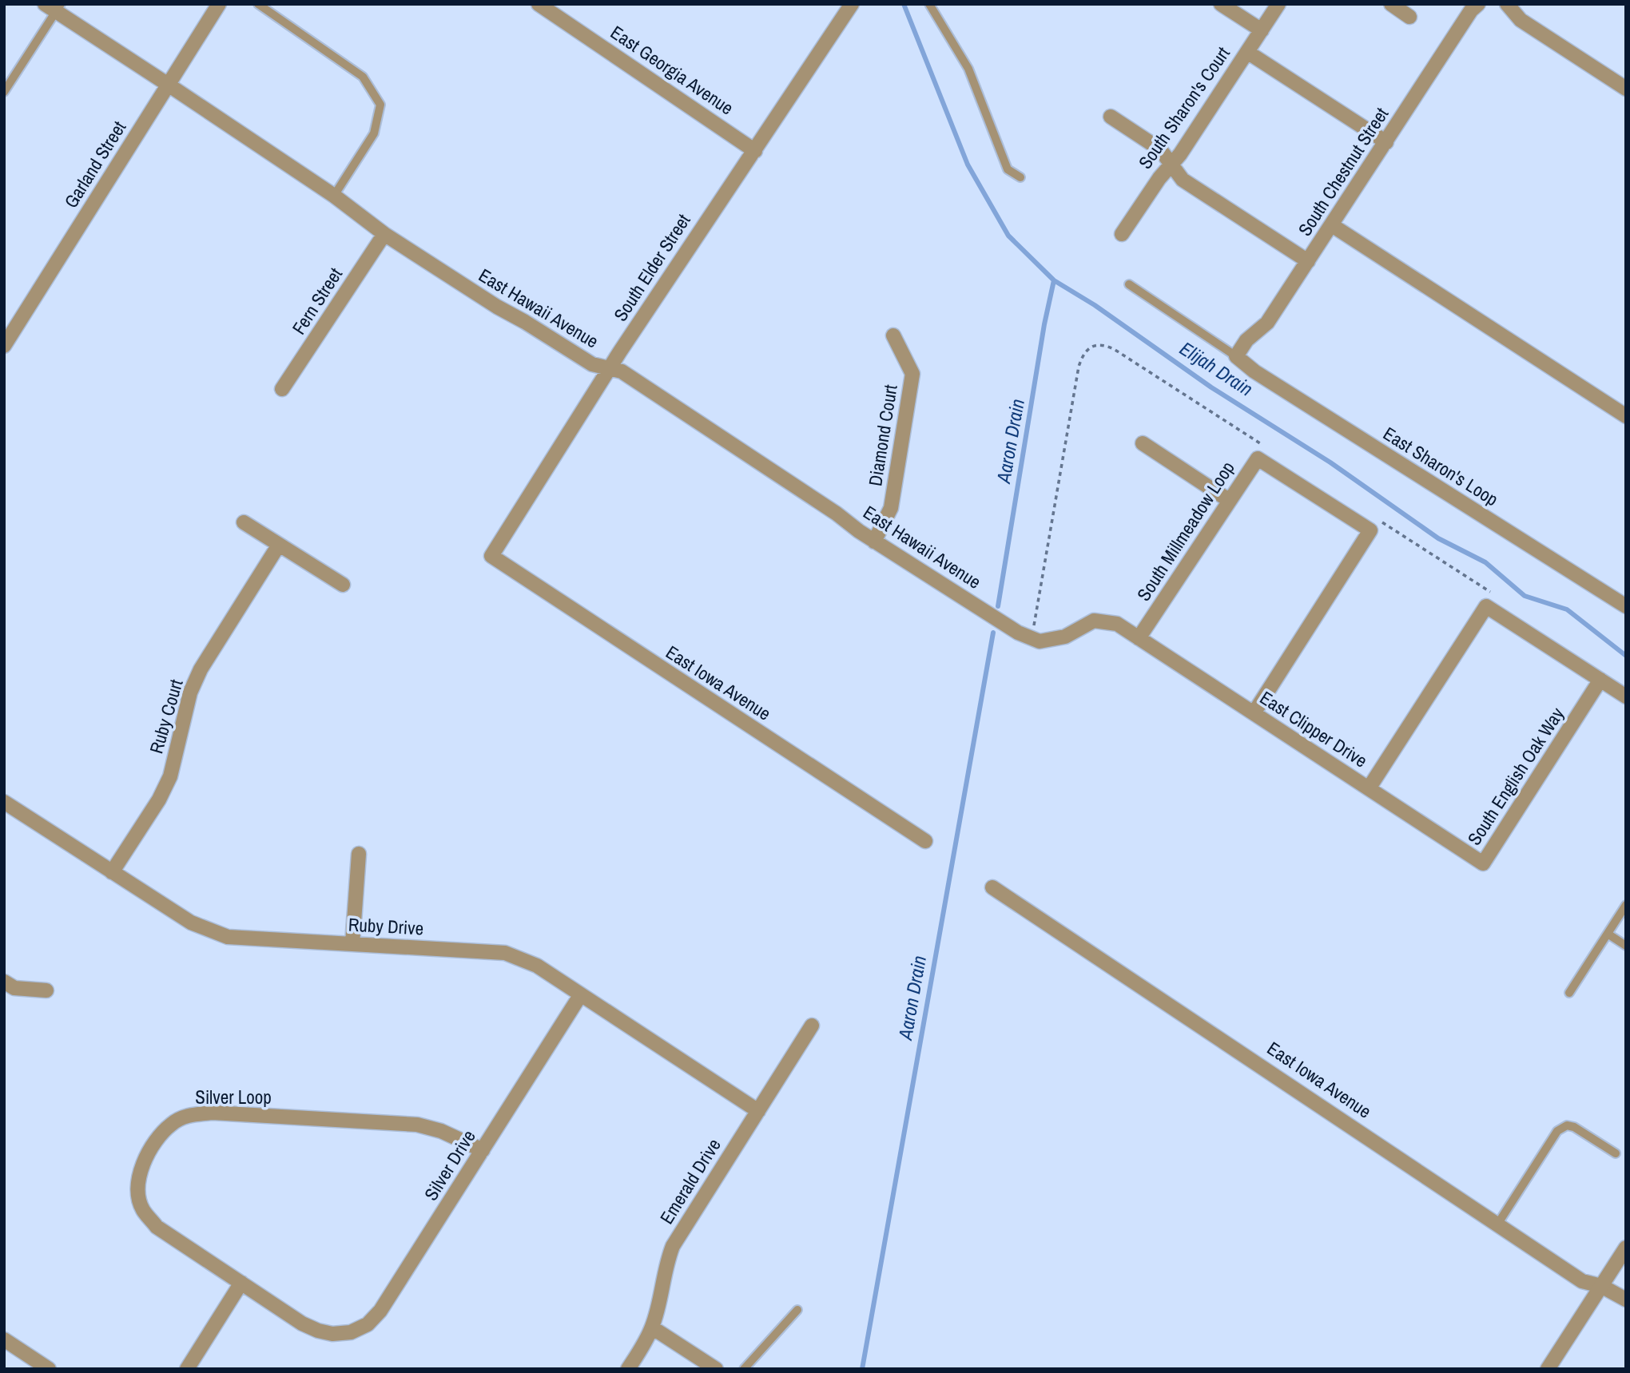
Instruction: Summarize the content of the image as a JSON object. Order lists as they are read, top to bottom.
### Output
{
  "streets": {
    "street": [
      "East Georgia Avenue",
      "South Sharon's Court",
      "Garland Street",
      "South Chestnut Street",
      "South Elder Street",
      "Fern Street",
      "East Hawaii Avenue",
      "Diamond Court",
      "East Sharon's Loop",
      "South Millmeadow Loop",
      "East Iowa Avenue",
      "Ruby Court",
      "East Clipper Drive",
      "South English Oak Way",
      "Ruby Drive",
      "Silver Loop",
      "Silver Drive",
      "Emerald Drive"
    ]
  },
  "crossings": [
    ["East Georgia Avenue", "South Elder Street"],
    ["Garland Street", "East Hawaii Avenue"],
    ["South Chestnut Street", "East Sharon's Loop"],
    ["South Elder Street", "East Hawaii Avenue"],
    ["South Elder Street", "East Iowa Avenue"],
    ["Fern Street", "East Hawaii Avenue"],
    ["East Hawaii Avenue", "Diamond Court"],
    ["East Hawaii Avenue", "East Clipper Drive"],
    ["South Millmeadow Loop", "East Clipper Drive"],
    ["Ruby Court", "Ruby Drive"],
    ["East Clipper Drive", "South English Oak Way"],
    ["Ruby Drive", "Silver Drive"],
    ["Ruby Drive", "Emerald Drive"],
    ["Silver Loop", "Silver Drive"]
  ],
  "water": ["Elijah Drain", "Aaron Drain"]
}
